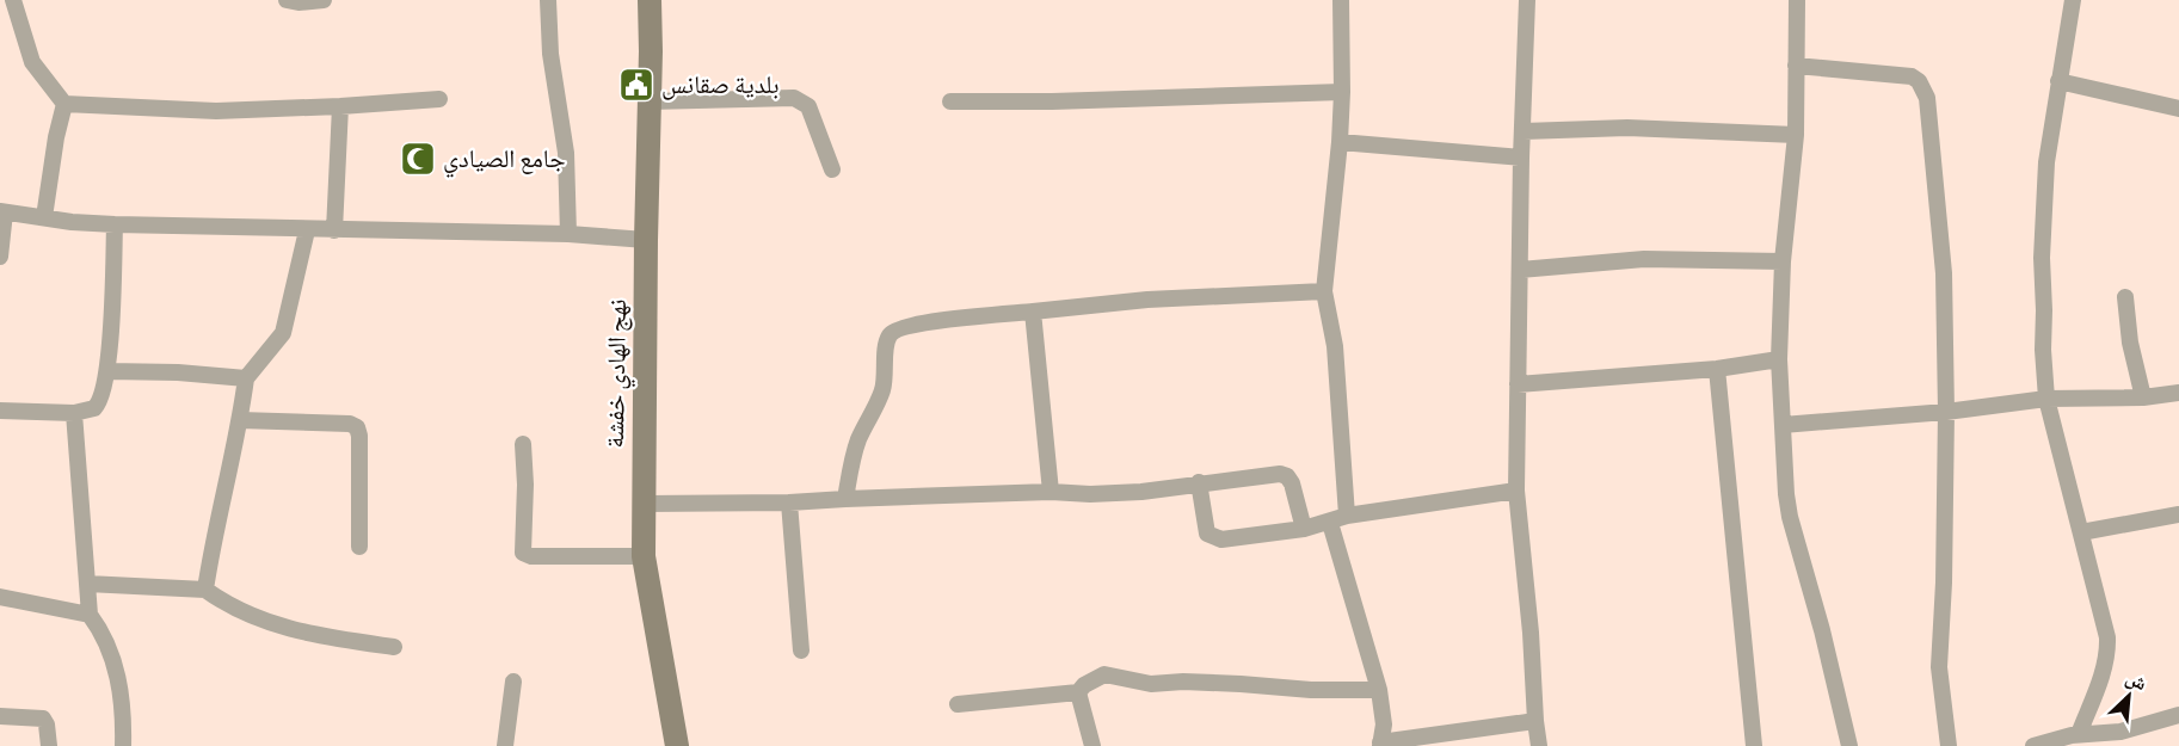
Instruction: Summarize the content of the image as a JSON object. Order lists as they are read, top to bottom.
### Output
{
  "streets": {
    "main road": ["نهج الهادي خفشة"]
  },
  "places": {
    "public building": ["بلدية صقانس"],
    "mosque": ["جامع الصيادي"]
  },
  "north": "top right"
}
